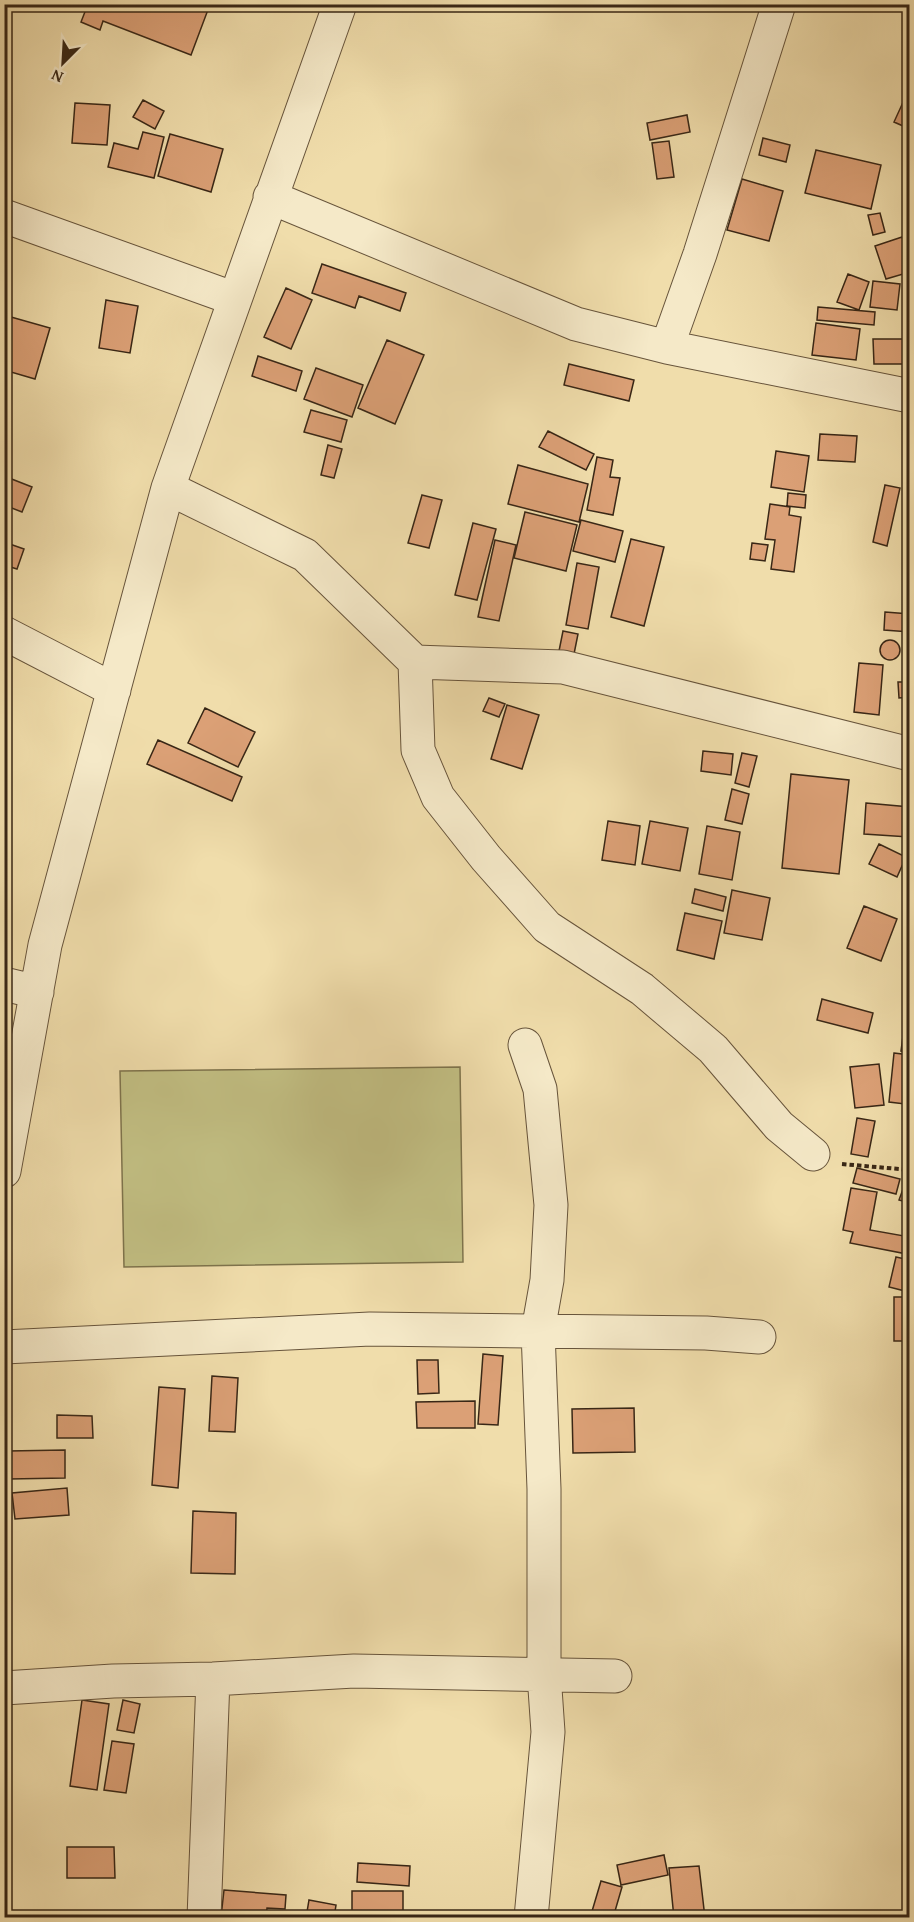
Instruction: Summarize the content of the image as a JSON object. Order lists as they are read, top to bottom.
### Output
{
  "north": "bottom left"
}
